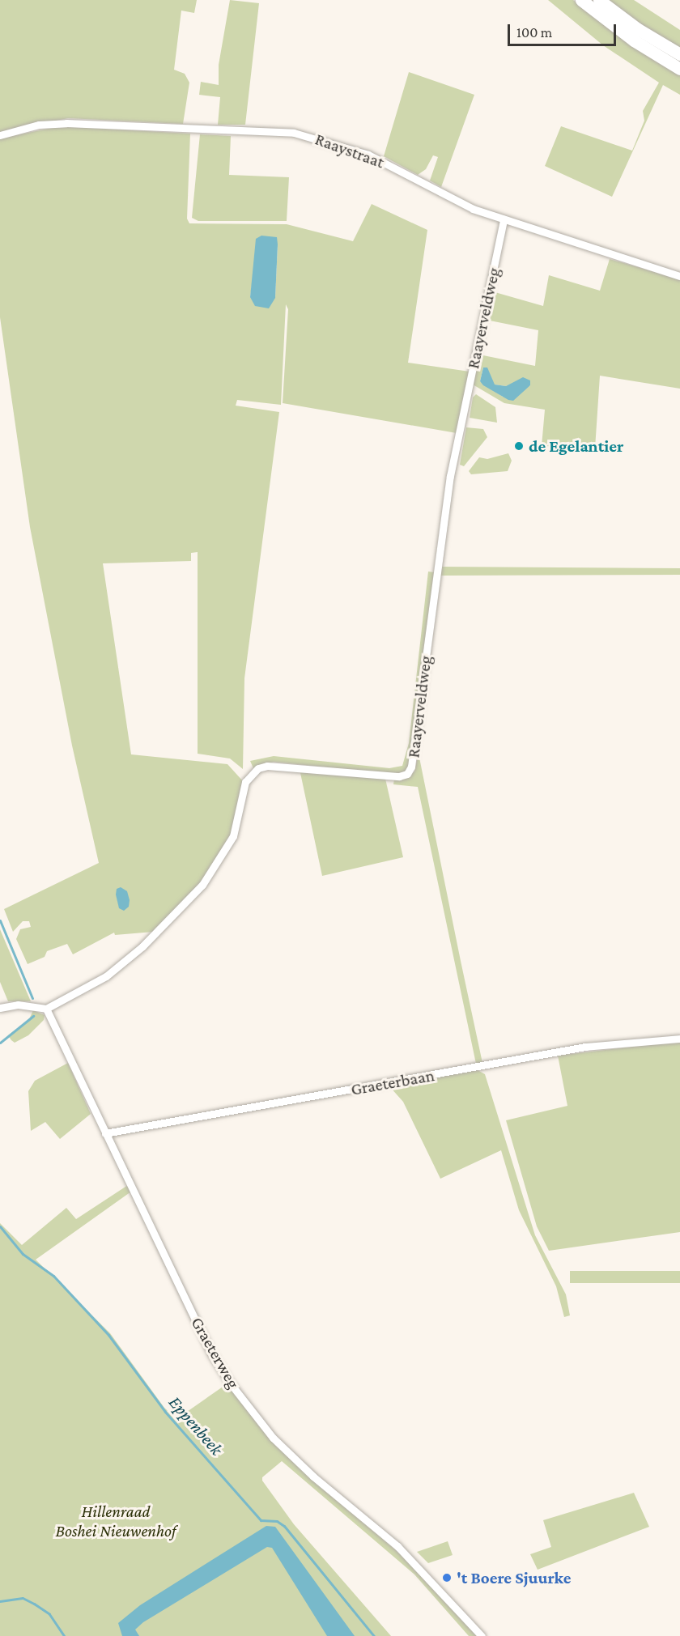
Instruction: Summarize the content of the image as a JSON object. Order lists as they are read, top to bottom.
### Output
{
  "streets": {
    "street": [
      "Raaystraat",
      "Raayerveldweg",
      "Graeterbaan",
      "Graeterweg"
    ]
  },
  "crossings": [
    ["Raaystraat", "Raayerveldweg"],
    ["Raayerveldweg", "Graeterweg"],
    ["Graeterbaan", "Graeterweg"]
  ],
  "water": ["Eppenbeek"],
  "parks": ["Hillenraad Boshei Nieuwenhof"],
  "places": ["de Egelantier", "'t Boere Sjuurke"],
  "scale_bar": "100 m"
}
